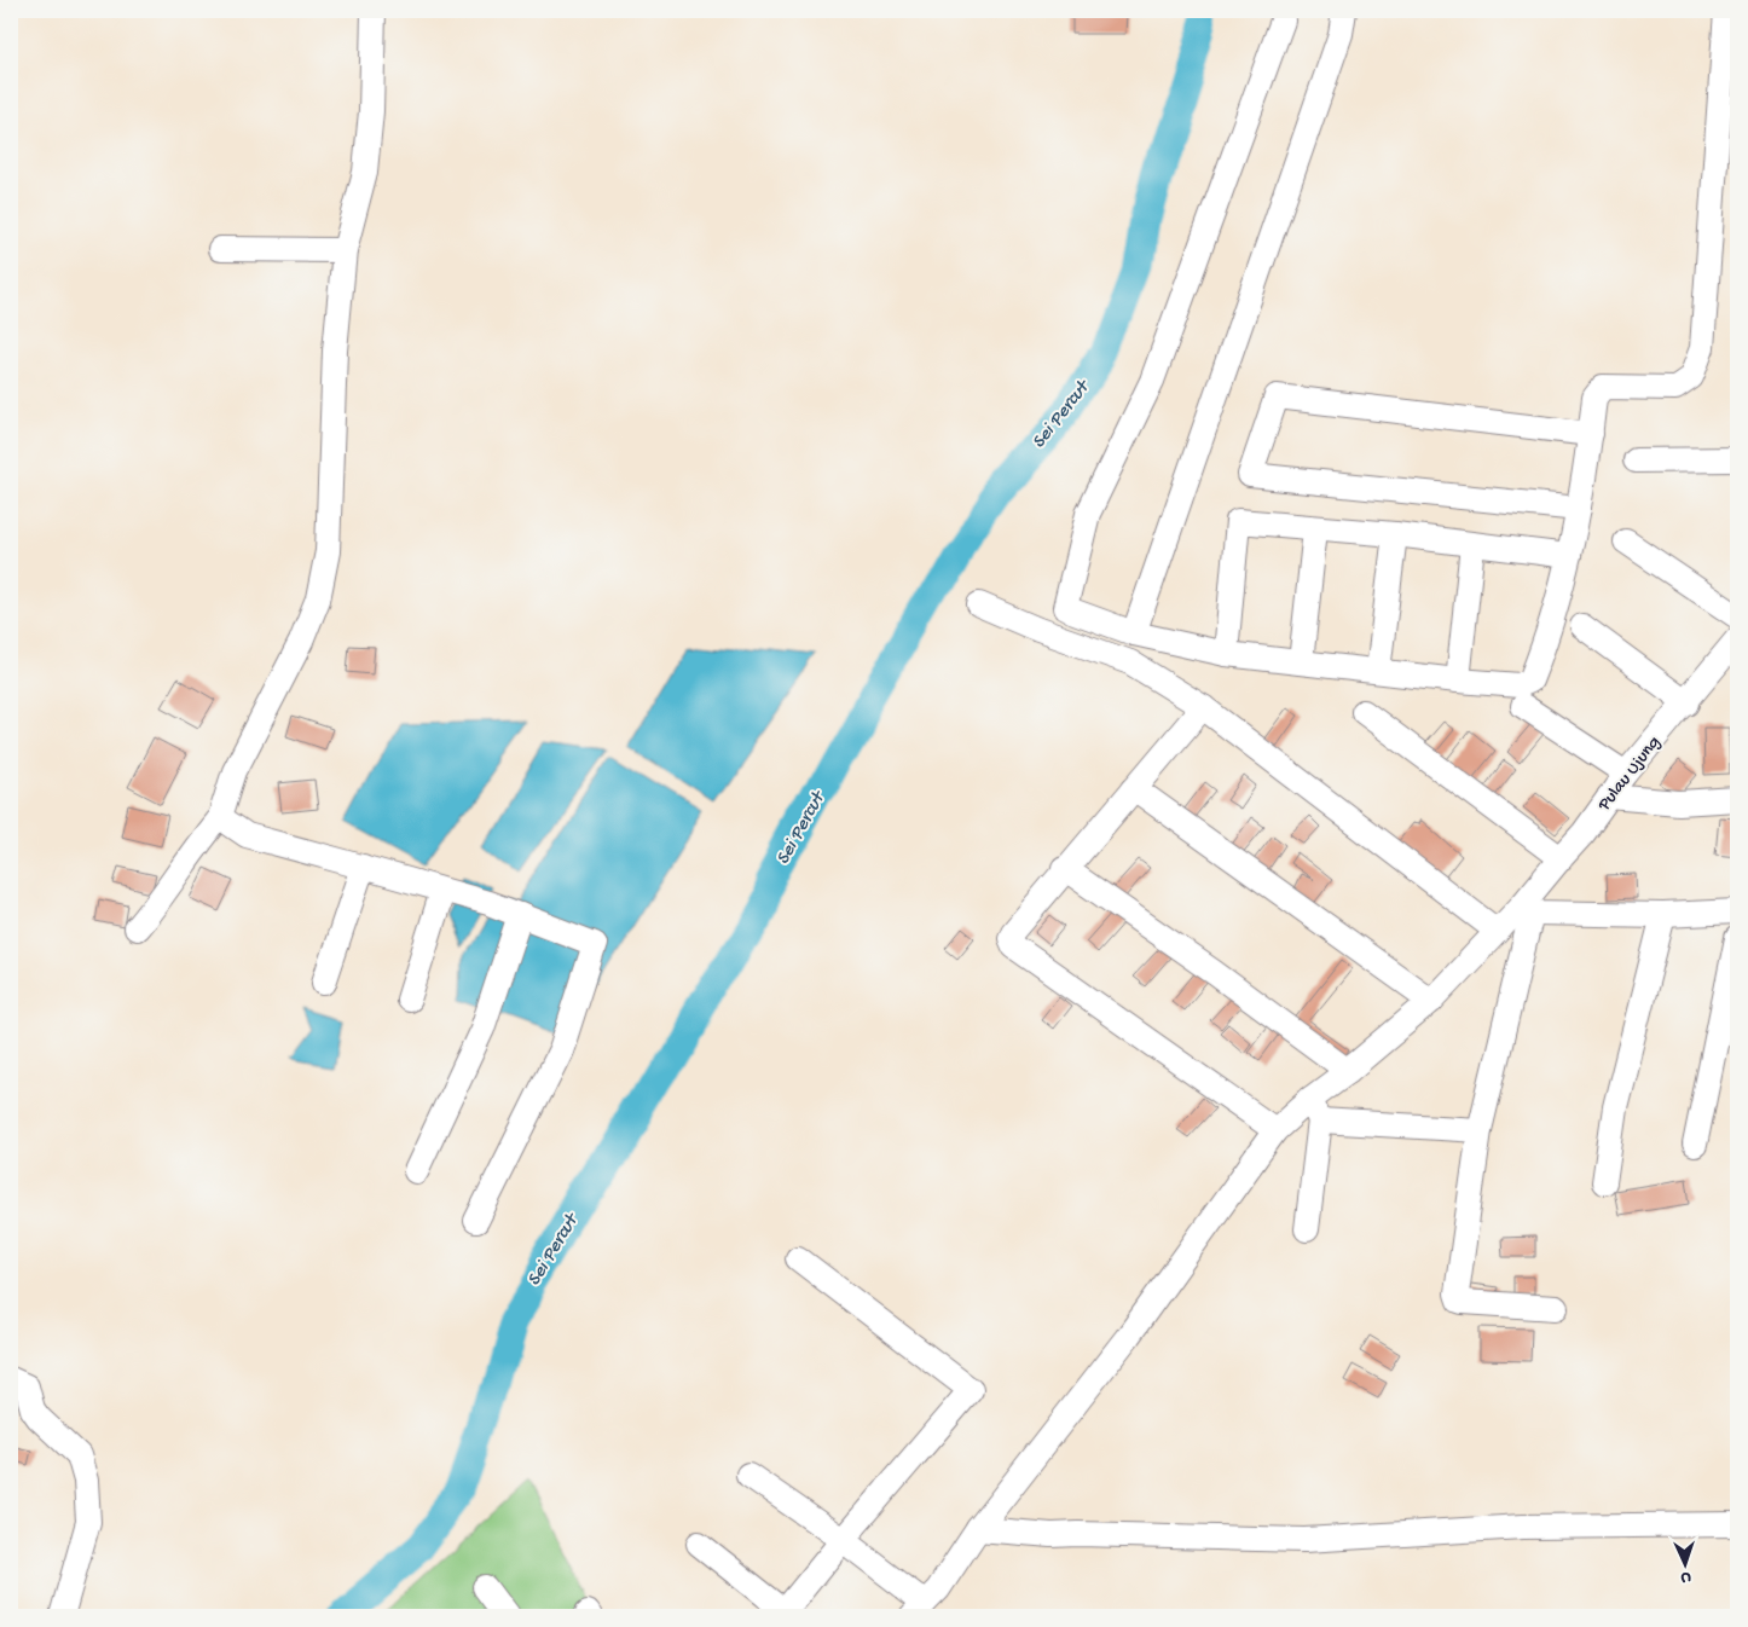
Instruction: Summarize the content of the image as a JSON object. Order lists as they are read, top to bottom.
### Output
{
  "streets": {
    "street": ["Pulau Ujung"]
  },
  "water": ["Sei Percut"],
  "north": "bottom"
}
